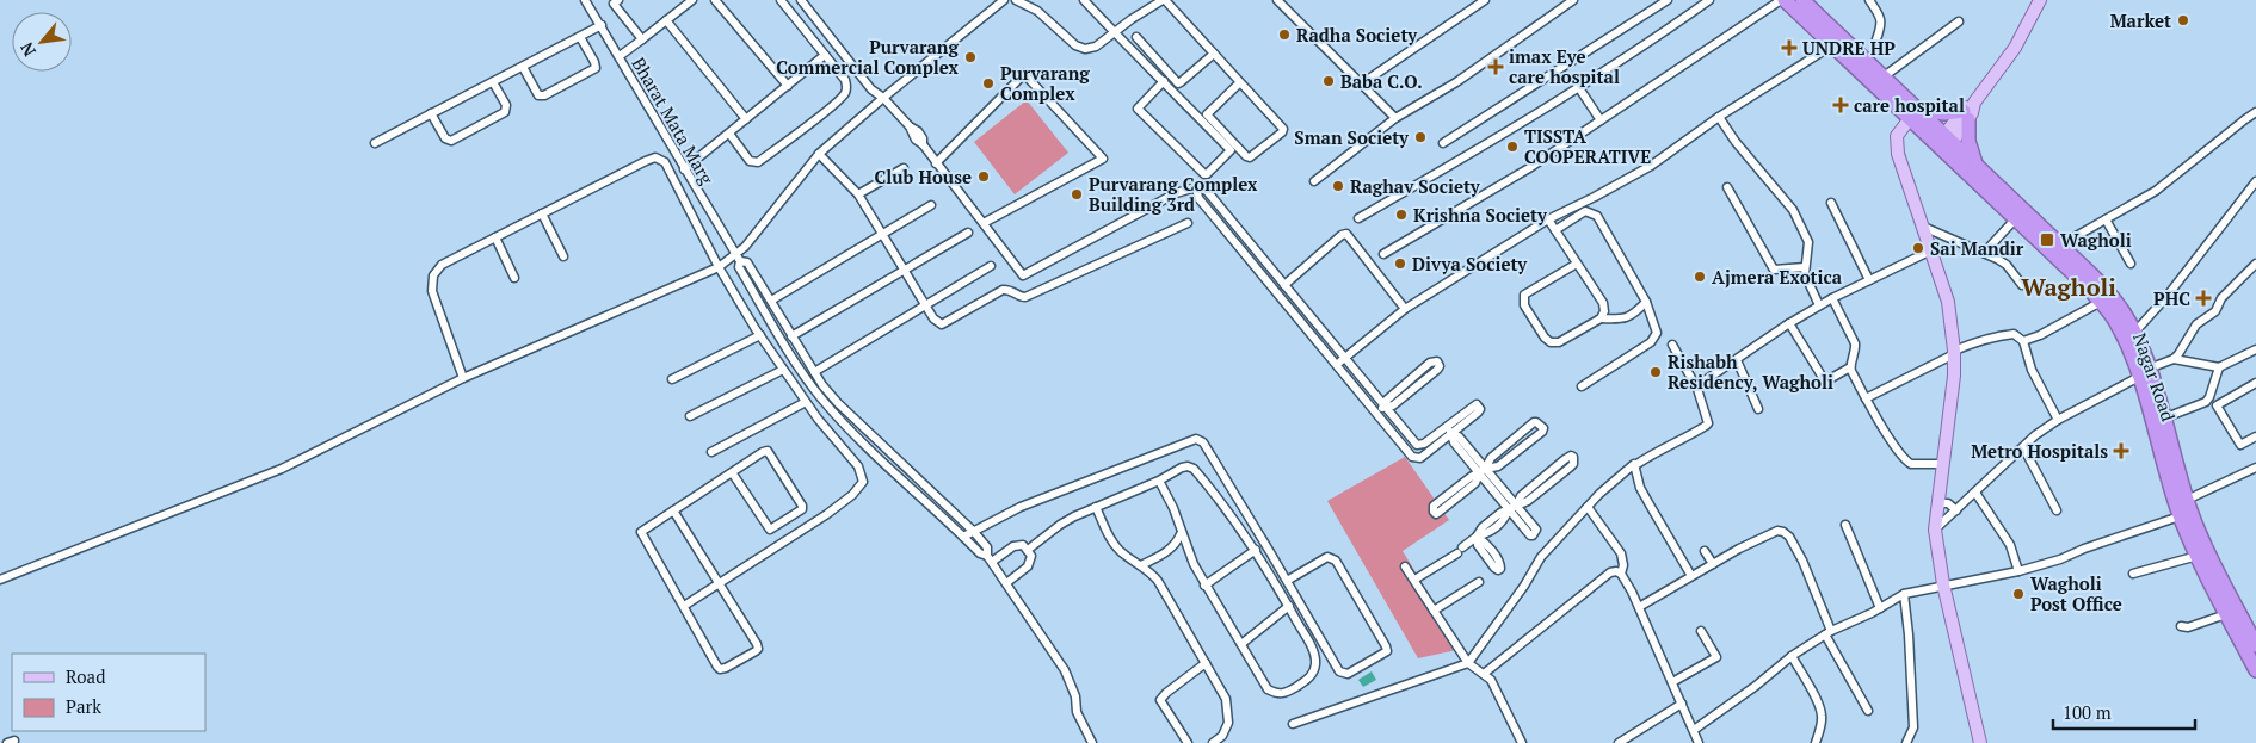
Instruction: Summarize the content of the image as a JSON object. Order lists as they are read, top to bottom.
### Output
{
  "streets": {
    "highway": ["Nagar Road"],
    "street": ["Bharat Mata Marg"]
  },
  "districts": ["Wagholi"],
  "places": {
    "other": [
      "Market",
      "Radha Society",
      "Purvarang Commercial Complex",
      "Baba C.O.",
      "Purvarang Complex",
      "Sman Society",
      "TISSTA COOPERATIVE",
      "Club House",
      "Raghav Society",
      "Purvarang Complex Building 3rd",
      "Krishna Society",
      "Sai Mandir",
      "Divya Society",
      "Ajmera Exotica",
      "Rishabh Residency, Wagholi",
      "Wagholi Post Office"
    ],
    "health": [
      "UNDRE HP",
      "imax Eye care hospital",
      "care hospital",
      "PHC",
      "Metro Hospitals"
    ],
    "transit": ["Wagholi"]
  },
  "legend": ["Road", "Park"],
  "scale_bar": "100 m",
  "north": "bottom left"
}
